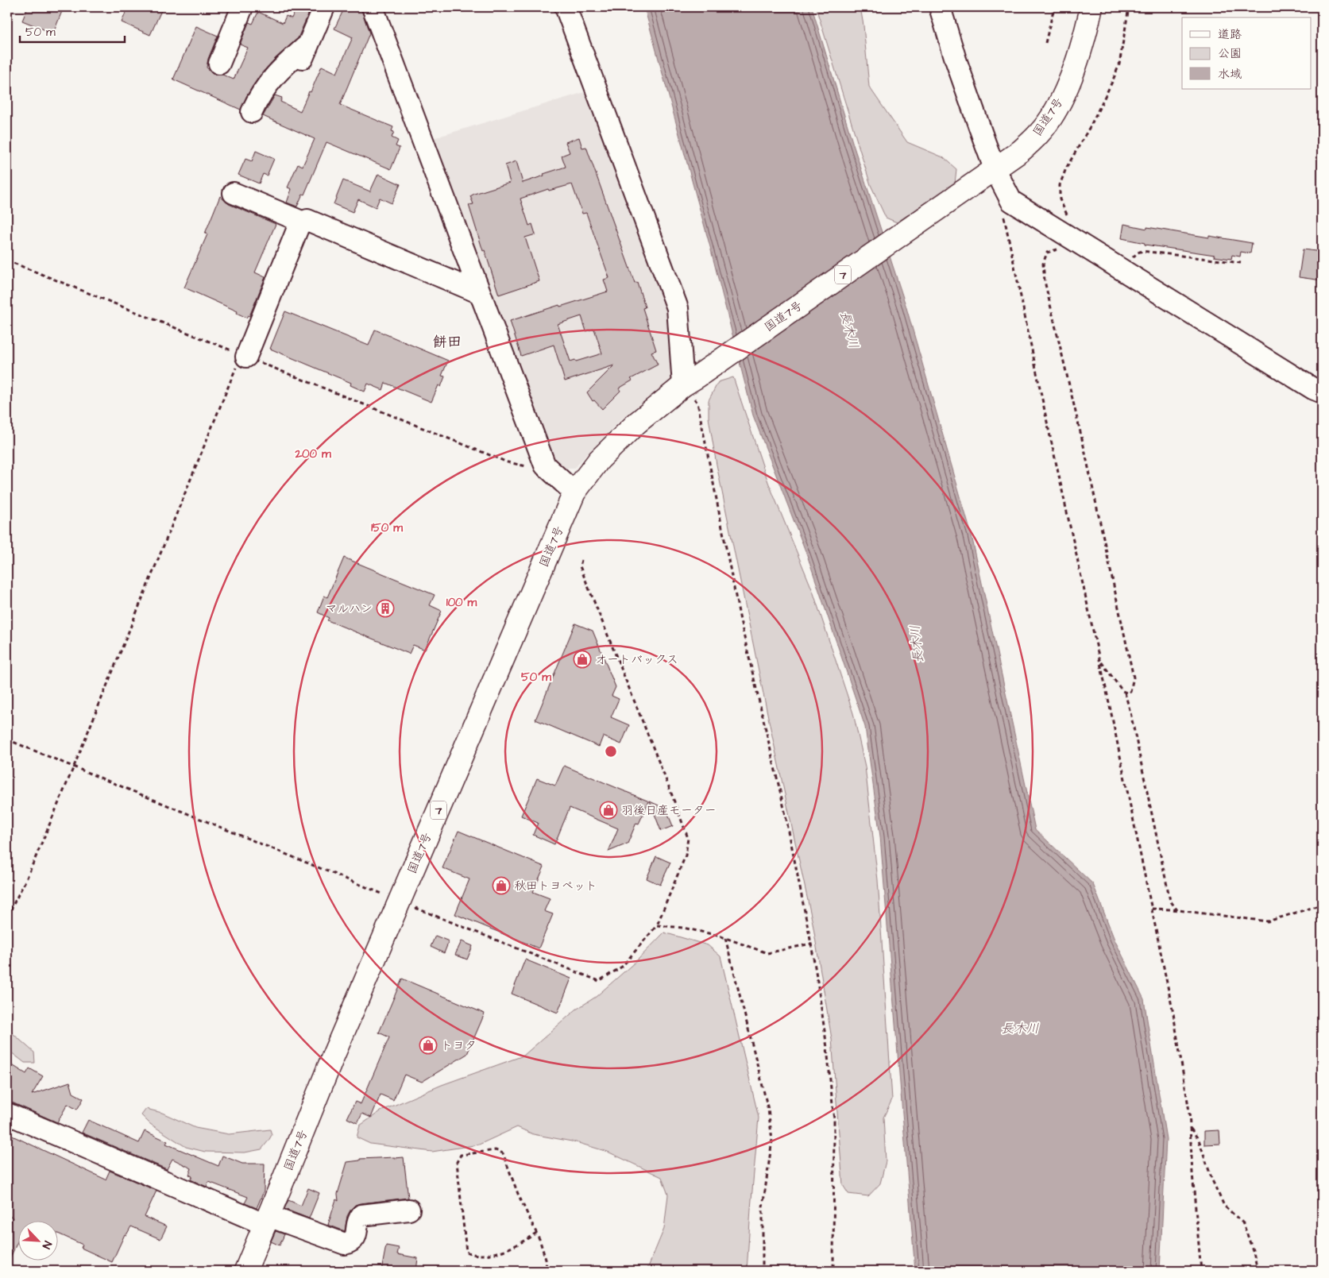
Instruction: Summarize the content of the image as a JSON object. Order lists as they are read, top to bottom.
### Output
{
  "streets": {
    "highway": ["国道7号", "7"]
  },
  "districts": ["餅田"],
  "water": ["長木川"],
  "places": {
    "building": ["マルハン"],
    "shop": [
      "オートバックス",
      "羽後日産モーター",
      "秋田トヨペット",
      "トヨタ"
    ]
  },
  "legend": ["道路", "公園", "水域"],
  "scale_bar": "50 m",
  "north": "bottom right",
  "rings": [
    "200 m",
    "150 m",
    "100 m",
    "50 m"
  ]
}
